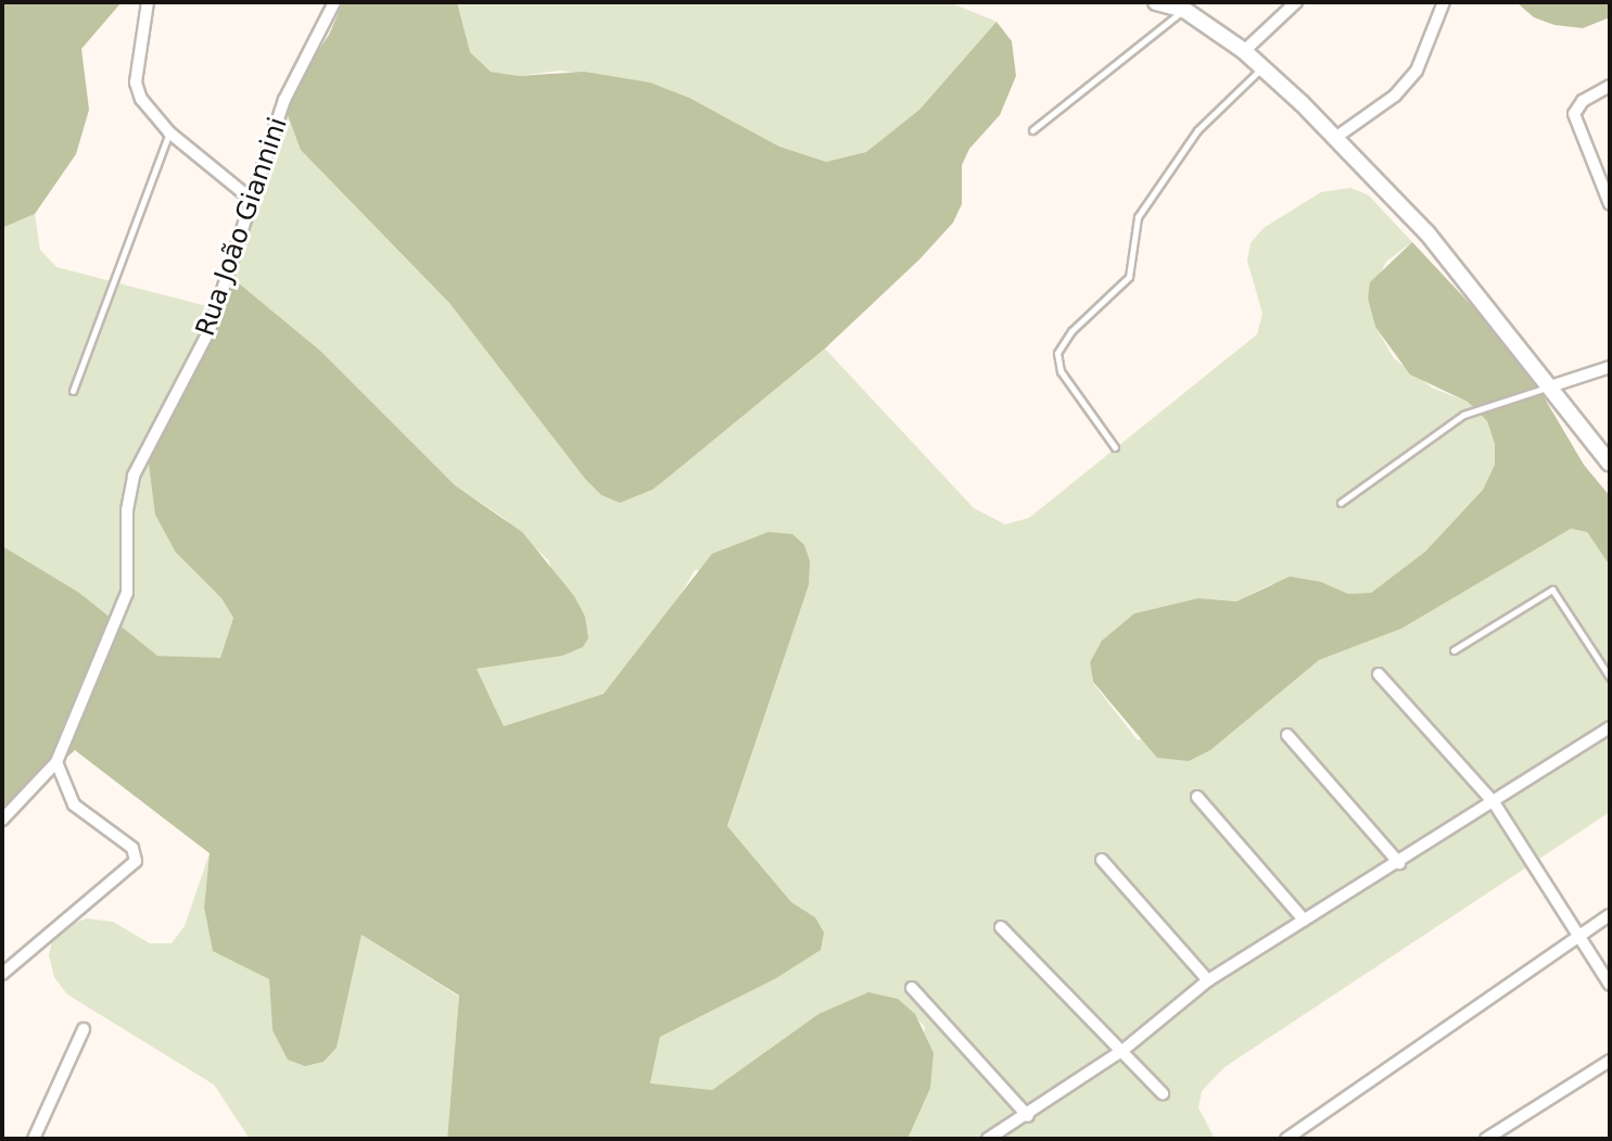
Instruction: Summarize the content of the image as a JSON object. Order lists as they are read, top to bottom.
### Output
{
  "streets": {
    "street": ["Rua João Giannini"]
  }
}
